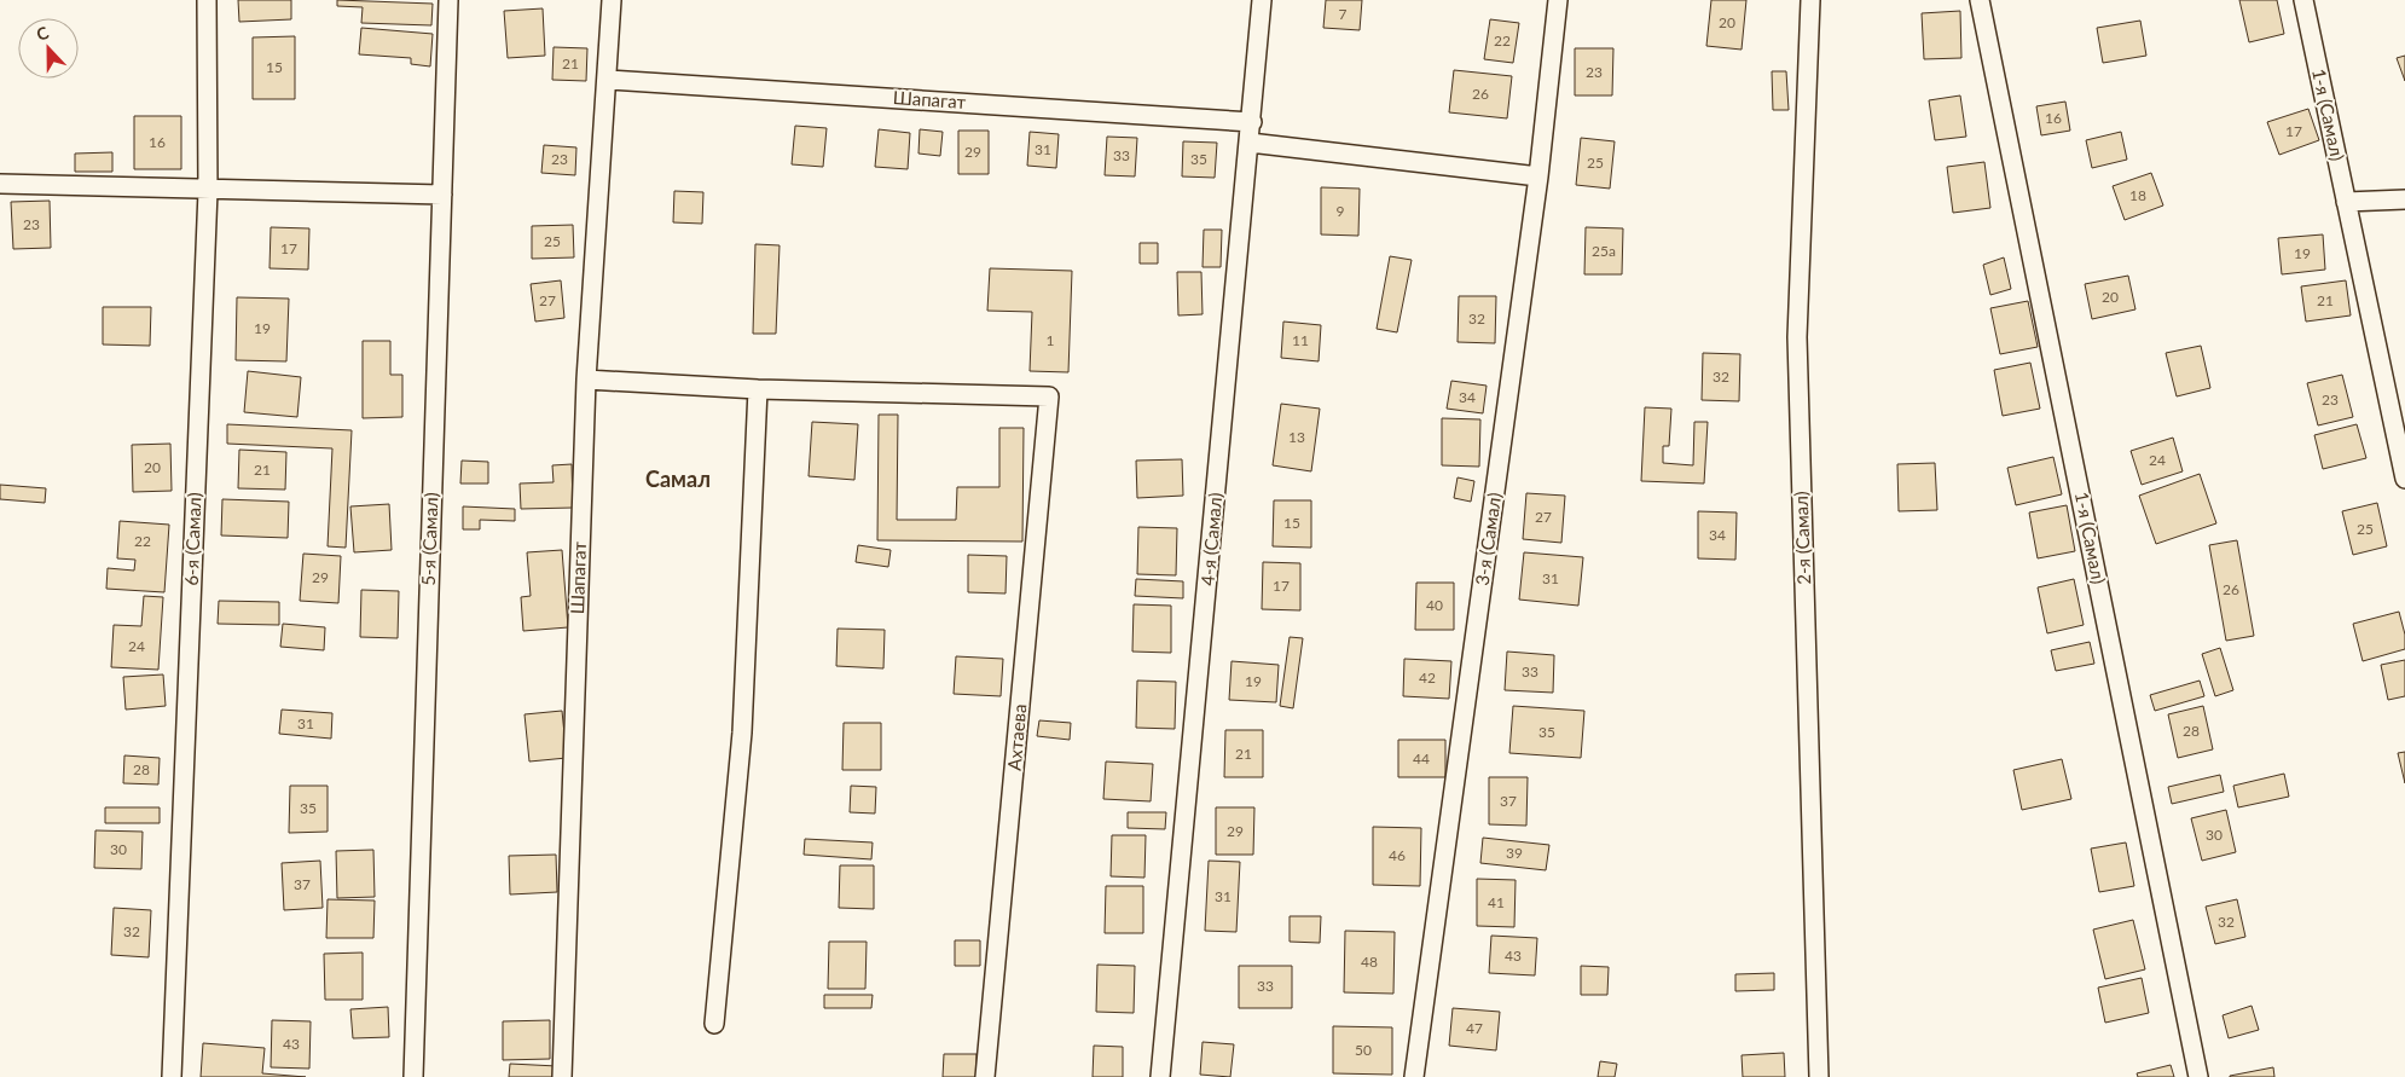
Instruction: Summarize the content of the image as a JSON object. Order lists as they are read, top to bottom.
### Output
{
  "streets": {
    "street": [
      "Шапагат",
      "1-я (Самал)",
      "2-я (Самал)",
      "6-я (Самал)",
      "5-я (Самал)",
      "4-я (Самал)",
      "3-я (Самал)",
      "Ахтаева"
    ]
  },
  "crossings": [
    ["Шапагат", "4-я (Самал)"]
  ],
  "districts": ["Самал"],
  "house_numbers": [
    "7",
    "20",
    "22",
    "21",
    "15",
    "23",
    "26",
    "16",
    "17",
    "16",
    "31",
    "29",
    "33",
    "23",
    "35",
    "25",
    "18",
    "9",
    "23",
    "25",
    "17",
    "25а",
    "19",
    "20",
    "27",
    "21",
    "32",
    "19",
    "1",
    "11",
    "32",
    "34",
    "23",
    "13",
    "24",
    "20",
    "21",
    "27",
    "15",
    "25",
    "34",
    "22",
    "29",
    "31",
    "17",
    "26",
    "40",
    "24",
    "33",
    "42",
    "19",
    "31",
    "28",
    "35",
    "21",
    "44",
    "28",
    "37",
    "35",
    "29",
    "30",
    "30",
    "39",
    "46",
    "37",
    "31",
    "41",
    "32",
    "32",
    "43",
    "48",
    "33",
    "47",
    "43",
    "50"
  ],
  "north": "top"
}
